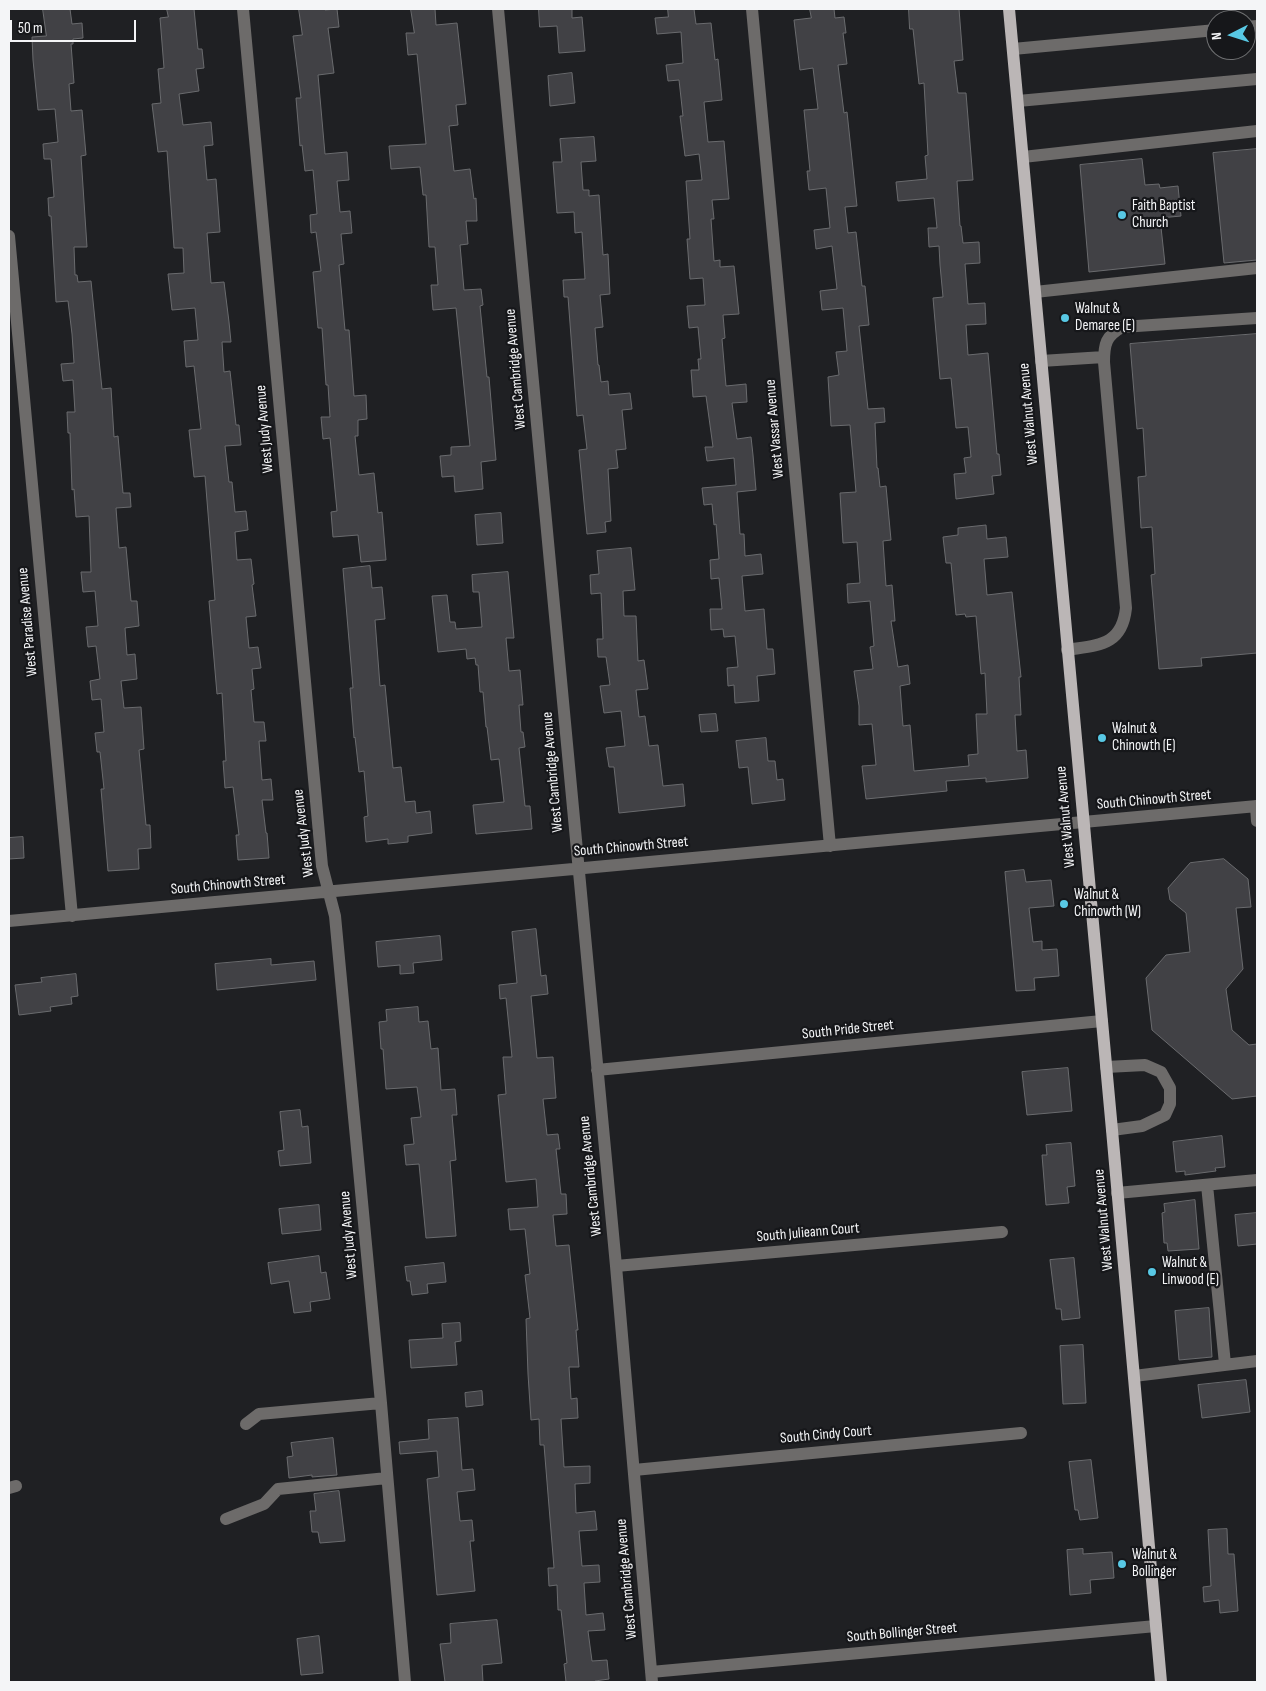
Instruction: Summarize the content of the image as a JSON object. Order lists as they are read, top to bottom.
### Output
{
  "streets": {
    "main road": ["West Walnut Avenue"],
    "street": [
      "West Cambridge Avenue",
      "West Judy Avenue",
      "West Vassar Avenue",
      "West Paradise Avenue",
      "South Chinowth Street",
      "South Pride Street",
      "South Julieann Court",
      "South Cindy Court",
      "South Bollinger Street"
    ]
  },
  "crossings": [
    ["West Cambridge Avenue", "South Chinowth Street"],
    ["West Cambridge Avenue", "South Pride Street"],
    ["West Cambridge Avenue", "South Julieann Court"],
    ["West Cambridge Avenue", "South Cindy Court"],
    ["West Cambridge Avenue", "South Bollinger Street"],
    ["West Walnut Avenue", "South Chinowth Street"],
    ["West Walnut Avenue", "South Pride Street"],
    ["West Walnut Avenue", "South Bollinger Street"],
    ["West Judy Avenue", "South Chinowth Street"],
    ["West Vassar Avenue", "South Chinowth Street"],
    ["West Paradise Avenue", "South Chinowth Street"]
  ],
  "places": [
    "Faith Baptist Church",
    "Walnut & Demaree (E)",
    "Walnut & Chinowth (E)",
    "Walnut & Chinowth (W)",
    "Walnut & Linwood (E)",
    "Walnut & Bollinger"
  ],
  "scale_bar": "50 m",
  "north": "left"
}
